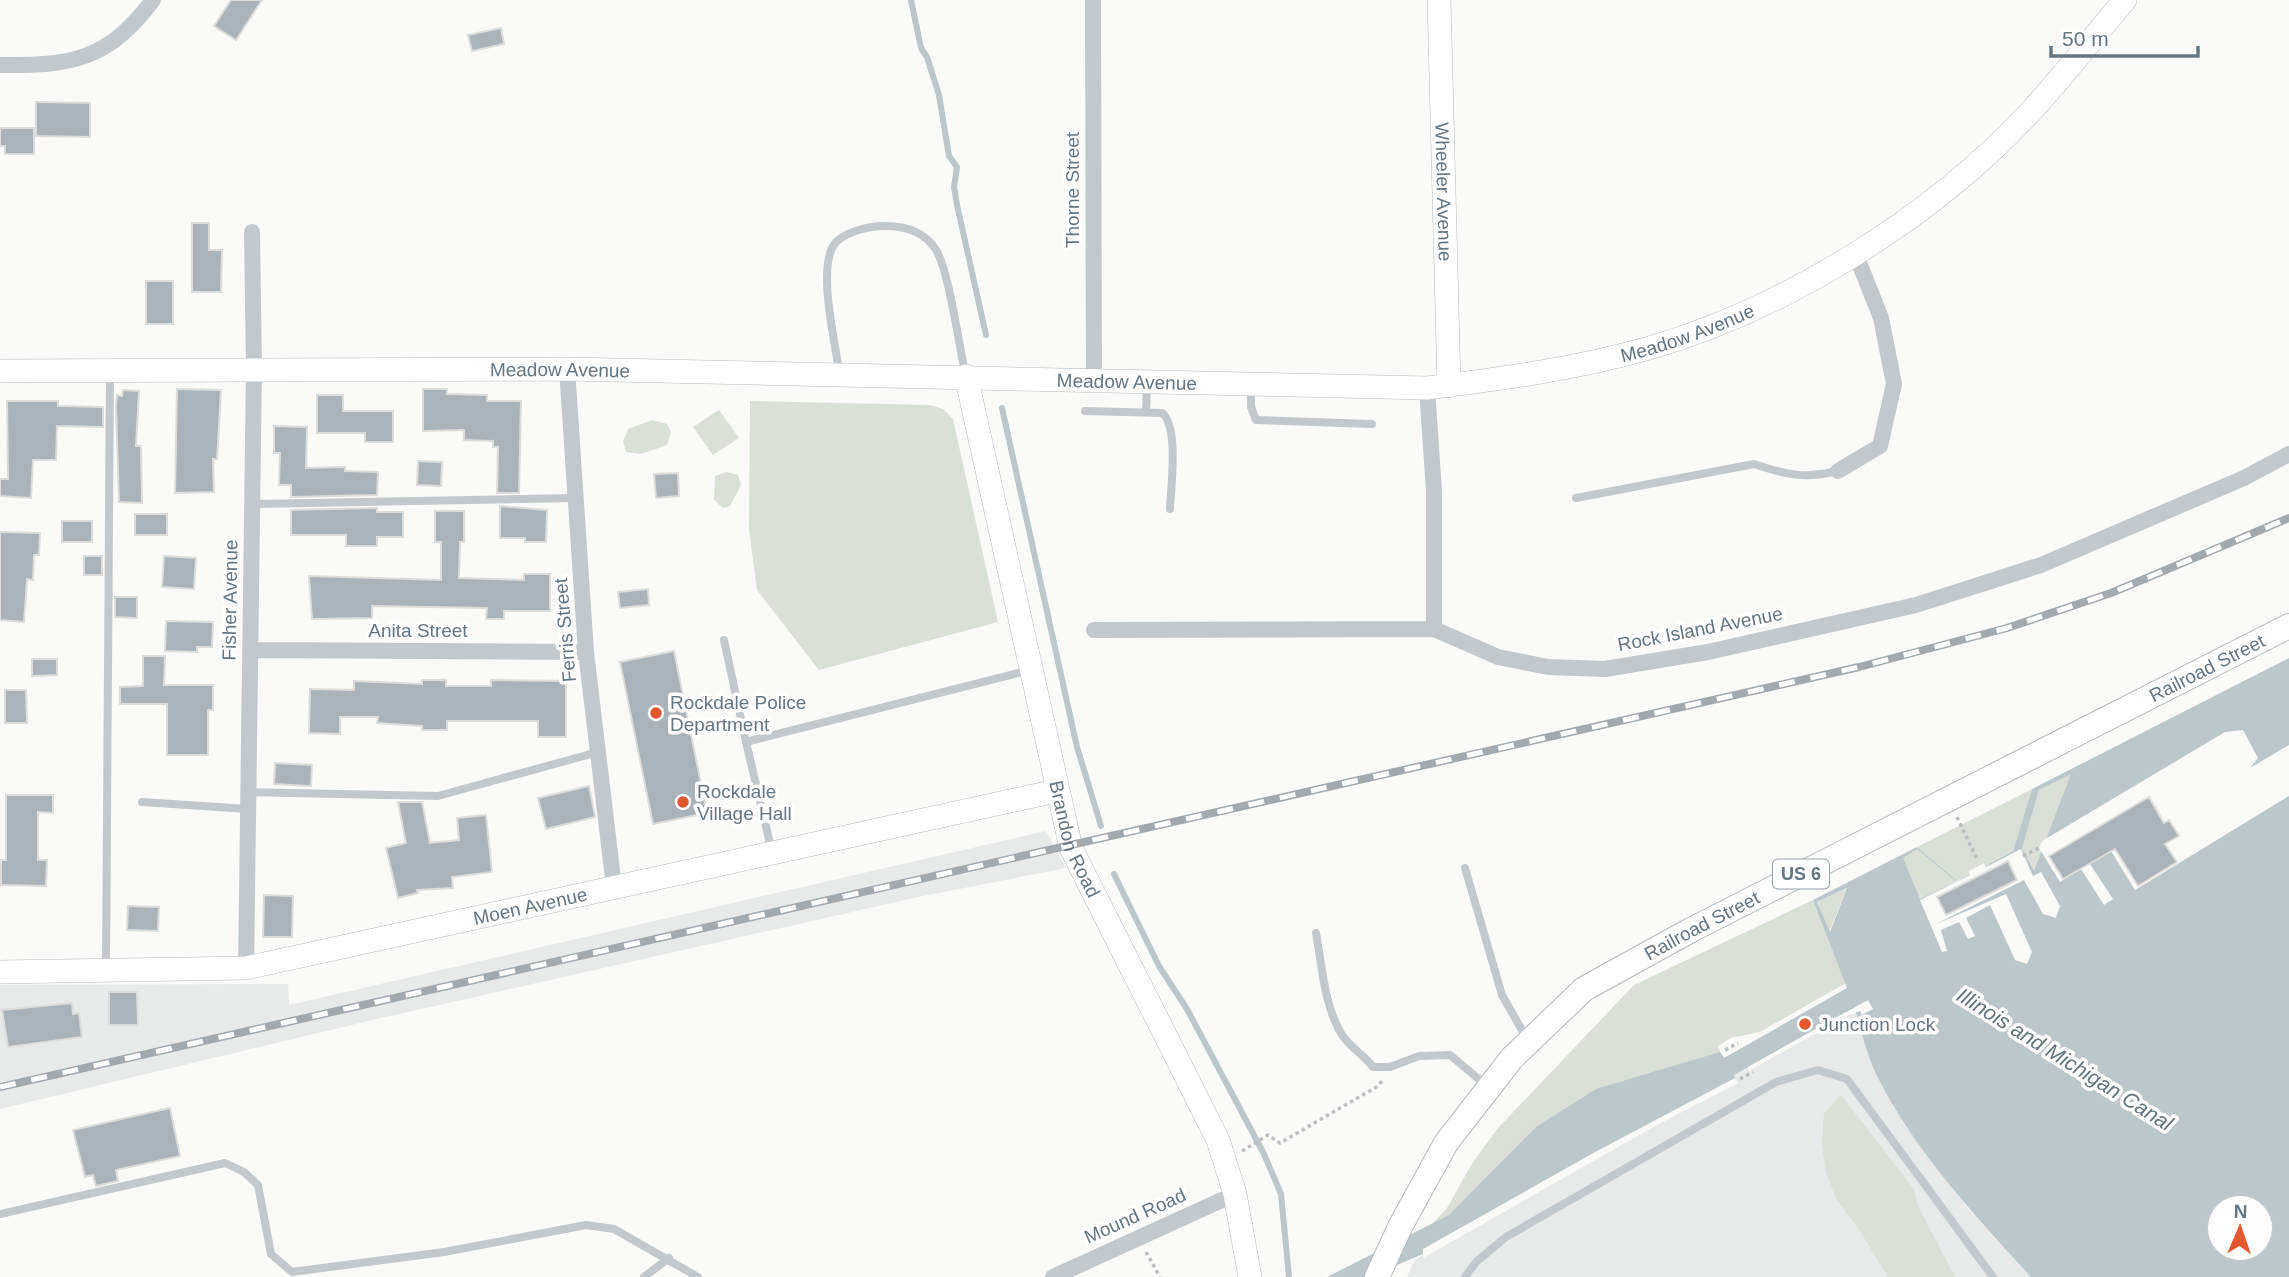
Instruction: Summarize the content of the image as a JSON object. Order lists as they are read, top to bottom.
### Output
{
  "streets": {
    "main road": ["Railroad Street", "US 6"],
    "street": [
      "Thorne Street",
      "Wheeler Avenue",
      "Meadow Avenue",
      "Fisher Avenue",
      "Rock Island Avenue",
      "Anita Street",
      "Ferris Street",
      "Brandon Road",
      "Moen Avenue",
      "Mound Road"
    ]
  },
  "crossings": [
    ["Thorne Street", "Meadow Avenue"],
    ["Wheeler Avenue", "Meadow Avenue"],
    ["Wheeler Avenue", "Rock Island Avenue"],
    ["Meadow Avenue", "Fisher Avenue"],
    ["Meadow Avenue", "Ferris Street"],
    ["Meadow Avenue", "Brandon Road"],
    ["Fisher Avenue", "Anita Street"],
    ["Fisher Avenue", "Moen Avenue"],
    ["Anita Street", "Ferris Street"],
    ["Ferris Street", "Moen Avenue"],
    ["Brandon Road", "Moen Avenue"],
    ["Brandon Road", "Mound Road"]
  ],
  "water": ["Illinois and Michigan Canal"],
  "places": ["Rockdale Police Department", "Rockdale Village Hall", "Junction Lock"],
  "scale_bar": "50 m",
  "north": "top"
}
